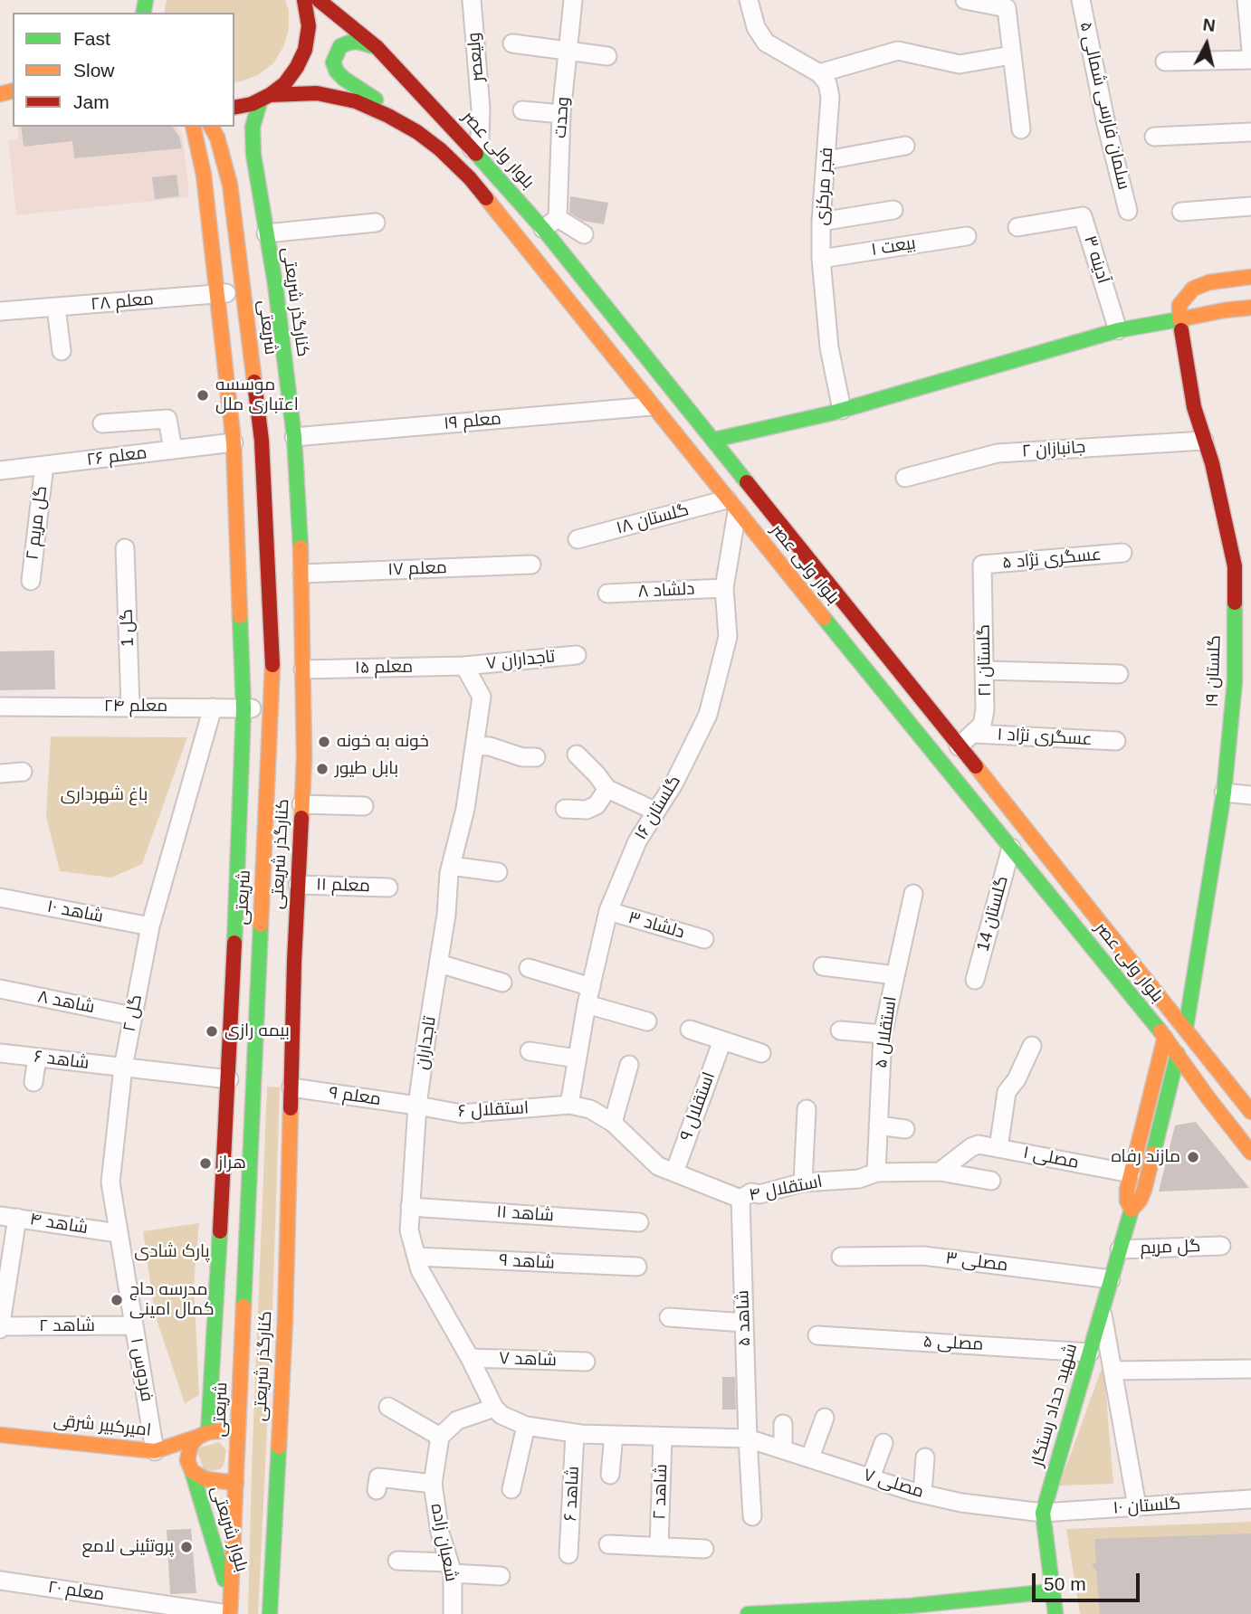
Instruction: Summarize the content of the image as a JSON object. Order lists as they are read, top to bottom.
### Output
{
  "streets": {
    "main road": [
      "بلوار ولی عصر",
      "کنارگذر شریعتی",
      "شریعتی",
      "گلستان ۱۹",
      "شهید حداد رستگار",
      "امیرکبیر شرقی",
      "بلوار شریعتی"
    ],
    "street": [
      "ولیعصر",
      "سلمان فارسی شمالی ۵",
      "وحدت",
      "فجر مرکزی",
      "بیعت ۱",
      "آدینه ۳",
      "معلم ۲۸",
      "معلم ۱۹",
      "جانبازان ۲",
      "معلم ۲۶",
      "گلستان ۱۸",
      "گل مریم ۲",
      "عسگری نژاد ۵",
      "معلم ۱۷",
      "دلشاد ۸",
      "گل 1",
      "تاجداران ۷",
      "گلستان ۲۱",
      "معلم ۱۵",
      "معلم ۲۴",
      "عسگری نژاد ۱",
      "گلستان ۱۶",
      "معلم ۱۱",
      "شاهد ۱۰",
      "گلستان 14",
      "دلشاد ۳",
      "شاهد ۸",
      "گل ۲",
      "استقلال ۵",
      "تاجداران",
      "شاهد ۶",
      "معلم ۹",
      "استقلال ۹",
      "استقلال ۶",
      "مصلی ۱",
      "استقلال ۴",
      "شاهد ۱۱",
      "شاهد ۴",
      "گل مریم",
      "شاهد ۹",
      "مصلی ۳",
      "شاهد ۵",
      "شاهد ۲",
      "مصلی ۵",
      "شاهد ۷",
      "فردوس ۱",
      "مصلی ۷",
      "گلستان ۱۰",
      "شعبان زاده",
      "معلم ۲۰"
    ]
  },
  "crossings": [
    ["ولیعصر", "بلوار ولی عصر"],
    ["بلوار ولی عصر", "کنارگذر شریعتی"],
    ["بلوار ولی عصر", "معلم ۱۹"],
    ["بلوار ولی عصر", "گلستان ۱۸"],
    ["بلوار ولی عصر", "گلستان ۲۱"],
    ["بلوار ولی عصر", "گلستان ۱۹"],
    ["بلوار ولی عصر", "گلستان ۱۶"],
    ["بلوار ولی عصر", "گلستان 14"],
    ["بلوار ولی عصر", "شهید حداد رستگار"],
    ["فجر مرکزی", "بیعت ۱"],
    ["معلم ۲۸", "شریعتی"],
    ["کنارگذر شریعتی", "شریعتی"],
    ["کنارگذر شریعتی", "معلم ۱۹"],
    ["کنارگذر شریعتی", "معلم ۱۷"],
    ["کنارگذر شریعتی", "معلم ۱۵"],
    ["کنارگذر شریعتی", "معلم ۱۱"],
    ["کنارگذر شریعتی", "معلم ۹"],
    ["شریعتی", "معلم ۲۴"],
    ["شریعتی", "معلم ۹"],
    ["شریعتی", "امیرکبیر شرقی"],
    ["شریعتی", "بلوار شریعتی"],
    ["شریعتی", "معلم ۲۰"],
    ["جانبازان ۲", "گلستان ۱۹"],
    ["معلم ۲۶", "گل مریم ۲"],
    ["گلستان ۱۸", "گلستان ۱۶"],
    ["عسگری نژاد ۵", "گلستان ۲۱"],
    ["دلشاد ۸", "گلستان ۱۶"],
    ["گل 1", "معلم ۲۴"],
    ["تاجداران ۷", "معلم ۱۵"],
    ["تاجداران ۷", "تاجداران"],
    ["گلستان ۲۱", "عسگری نژاد ۱"],
    ["معلم ۱۵", "تاجداران"],
    ["گلستان ۱۹", "شهید حداد رستگار"],
    ["معلم ۲۴", "گل ۲"],
    ["گلستان ۱۶", "دلشاد ۳"],
    ["گلستان ۱۶", "استقلال ۶"],
    ["گلستان ۱۶", "استقلال ۴"],
    ["شاهد ۱۰", "گل ۲"],
    ["شاهد ۸", "گل ۲"],
    ["گل ۲", "شاهد ۶"],
    ["گل ۲", "شاهد ۴"],
    ["گل ۲", "شاهد ۲"],
    ["گل ۲", "فردوس ۱"],
    ["استقلال ۵", "استقلال ۴"],
    ["تاجداران", "معلم ۹"],
    ["تاجداران", "استقلال ۶"],
    ["تاجداران", "شاهد ۱۱"],
    ["تاجداران", "شاهد ۹"],
    ["تاجداران", "شاهد ۷"],
    ["تاجداران", "مصلی ۷"],
    ["شاهد ۶", "مصلی ۷"],
    ["معلم ۹", "استقلال ۶"],
    ["استقلال ۹", "استقلال ۴"],
    ["استقلال ۶", "استقلال ۴"],
    ["مصلی ۱", "استقلال ۴"],
    ["مصلی ۱", "شهید حداد رستگار"],
    ["استقلال ۴", "شاهد ۵"],
    ["گل مریم", "شهید حداد رستگار"],
    ["مصلی ۳", "شهید حداد رستگار"],
    ["شاهد ۵", "مصلی ۷"],
    ["شاهد ۲", "فردوس ۱"],
    ["شاهد ۲", "مصلی ۷"],
    ["مصلی ۵", "شهید حداد رستگار"],
    ["فردوس ۱", "امیرکبیر شرقی"],
    ["شهید حداد رستگار", "مصلی ۷"],
    ["شهید حداد رستگار", "گلستان ۱۰"],
    ["مصلی ۷", "گلستان ۱۰"],
    ["بلوار شریعتی", "معلم ۲۰"]
  ],
  "parks": ["باغ شهرداری", "پارک شادی"],
  "places": [
    "موسسه اعتباری ملل",
    "خونه به خونه",
    "بابل طیور",
    "بیمه رازی",
    "مازند رفاه",
    "هراز",
    "مدرسه حاج کمال امینی",
    "پروتئینی لامع"
  ],
  "legend": ["Fast", "Slow", "Jam"],
  "scale_bar": "50 m",
  "north": "top"
}
